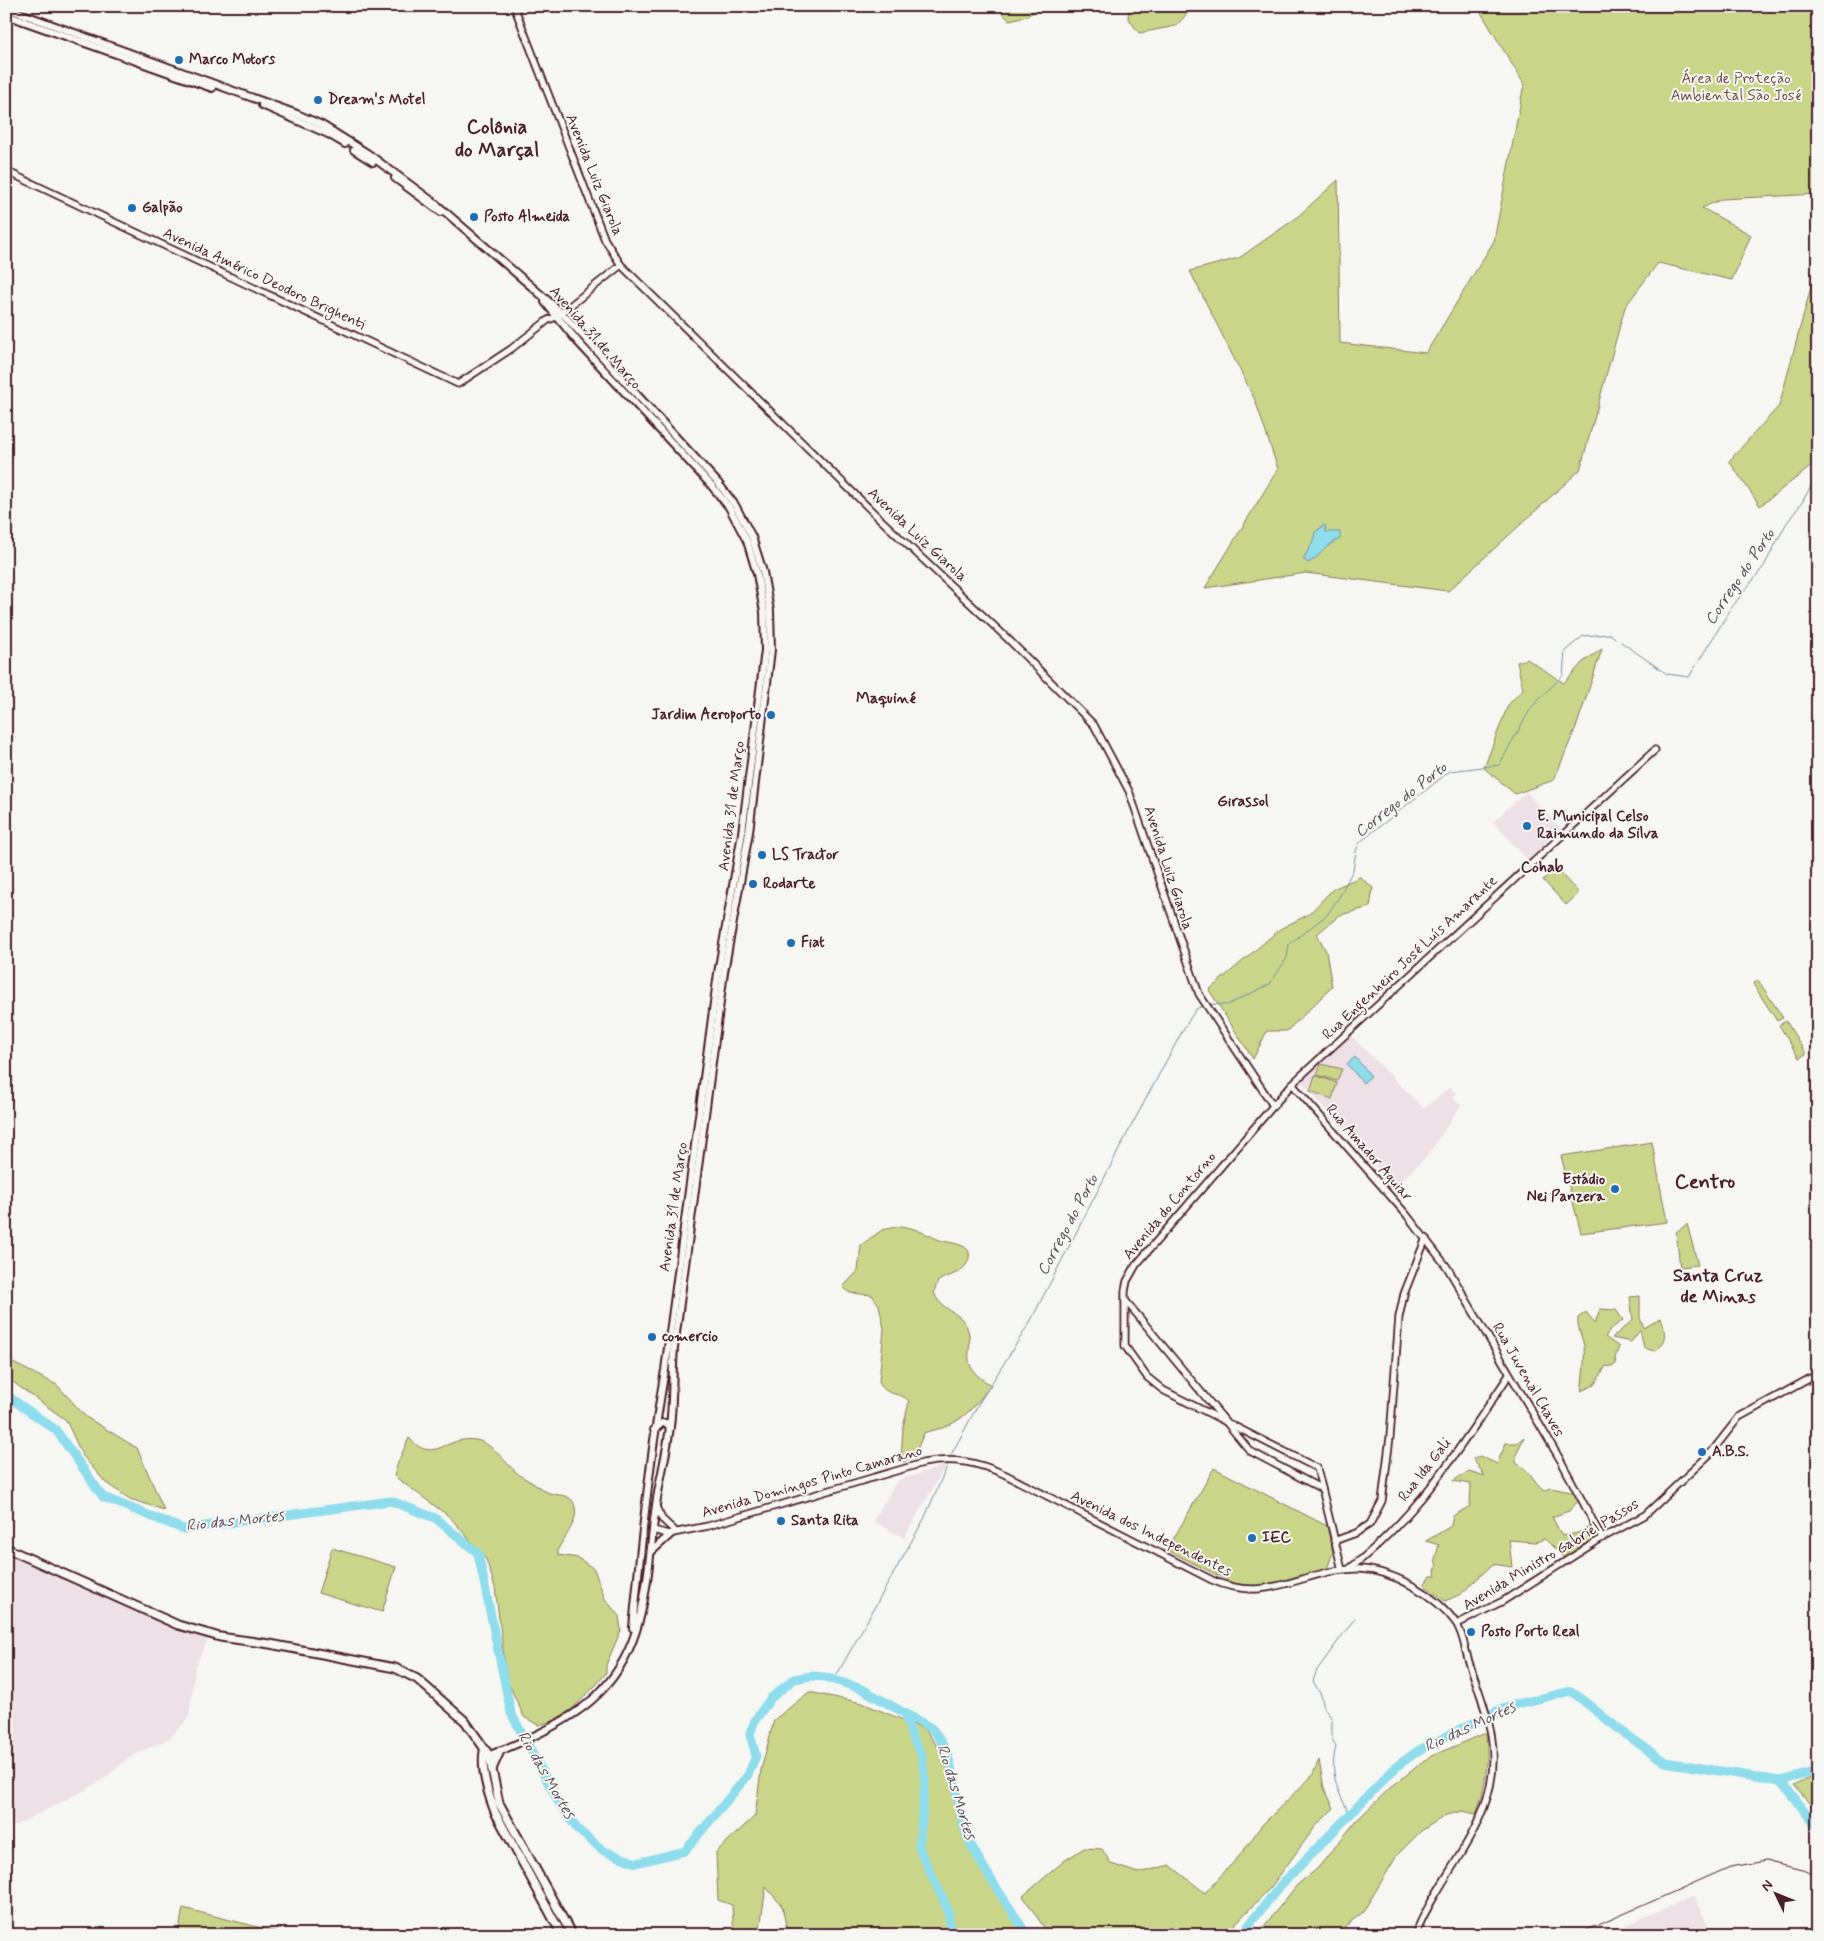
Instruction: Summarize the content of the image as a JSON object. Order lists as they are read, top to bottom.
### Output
{
  "streets": {
    "main road": ["Avenida 31 de Março"],
    "street": [
      "Avenida Luiz Giarola",
      "Avenida Américo Deodoro Brighenti",
      "Rua Engenheiro José Luís Amarante",
      "Rua Amador Aguiar",
      "Avenida do Contorno",
      "Rua Juvenal Chaves",
      "Rua Ida Gali",
      "Avenida Domingos Pinto Camarano",
      "Avenida dos Independentes",
      "Avenida Ministro Gabriel Passos"
    ]
  },
  "crossings": [
    ["Avenida Luiz Giarola", "Avenida do Contorno"],
    ["Avenida Américo Deodoro Brighenti", "Avenida 31 de Março"],
    ["Rua Engenheiro José Luís Amarante", "Rua Amador Aguiar"],
    ["Rua Engenheiro José Luís Amarante", "Avenida do Contorno"],
    ["Rua Amador Aguiar", "Avenida do Contorno"],
    ["Rua Amador Aguiar", "Rua Juvenal Chaves"],
    ["Rua Juvenal Chaves", "Rua Ida Gali"],
    ["Rua Juvenal Chaves", "Avenida Ministro Gabriel Passos"],
    ["Rua Ida Gali", "Avenida dos Independentes"],
    ["Avenida Domingos Pinto Camarano", "Avenida dos Independentes"]
  ],
  "districts": [
    "Colônia do Marçal",
    "Maquiné",
    "Girassol",
    "Cohab",
    "Centro",
    "Santa Cruz de Minas"
  ],
  "water": ["Corrego do Porto", "Rio das Mortes"],
  "parks": ["Área de Proteção Ambiental São José"],
  "places": [
    "Marco Motors",
    "Dream's Motel",
    "Galpão",
    "Posto Almeida",
    "Jardim Aeroporto",
    "E. Municipal Celso Raimundo da Silva",
    "LS Tractor",
    "Rodarte",
    "Fiat",
    "Estádio Nei Panzera",
    "comercio",
    "A.B.S.",
    "Santa Rita",
    "IEC",
    "Posto Porto Real"
  ],
  "north": "top left"
}
